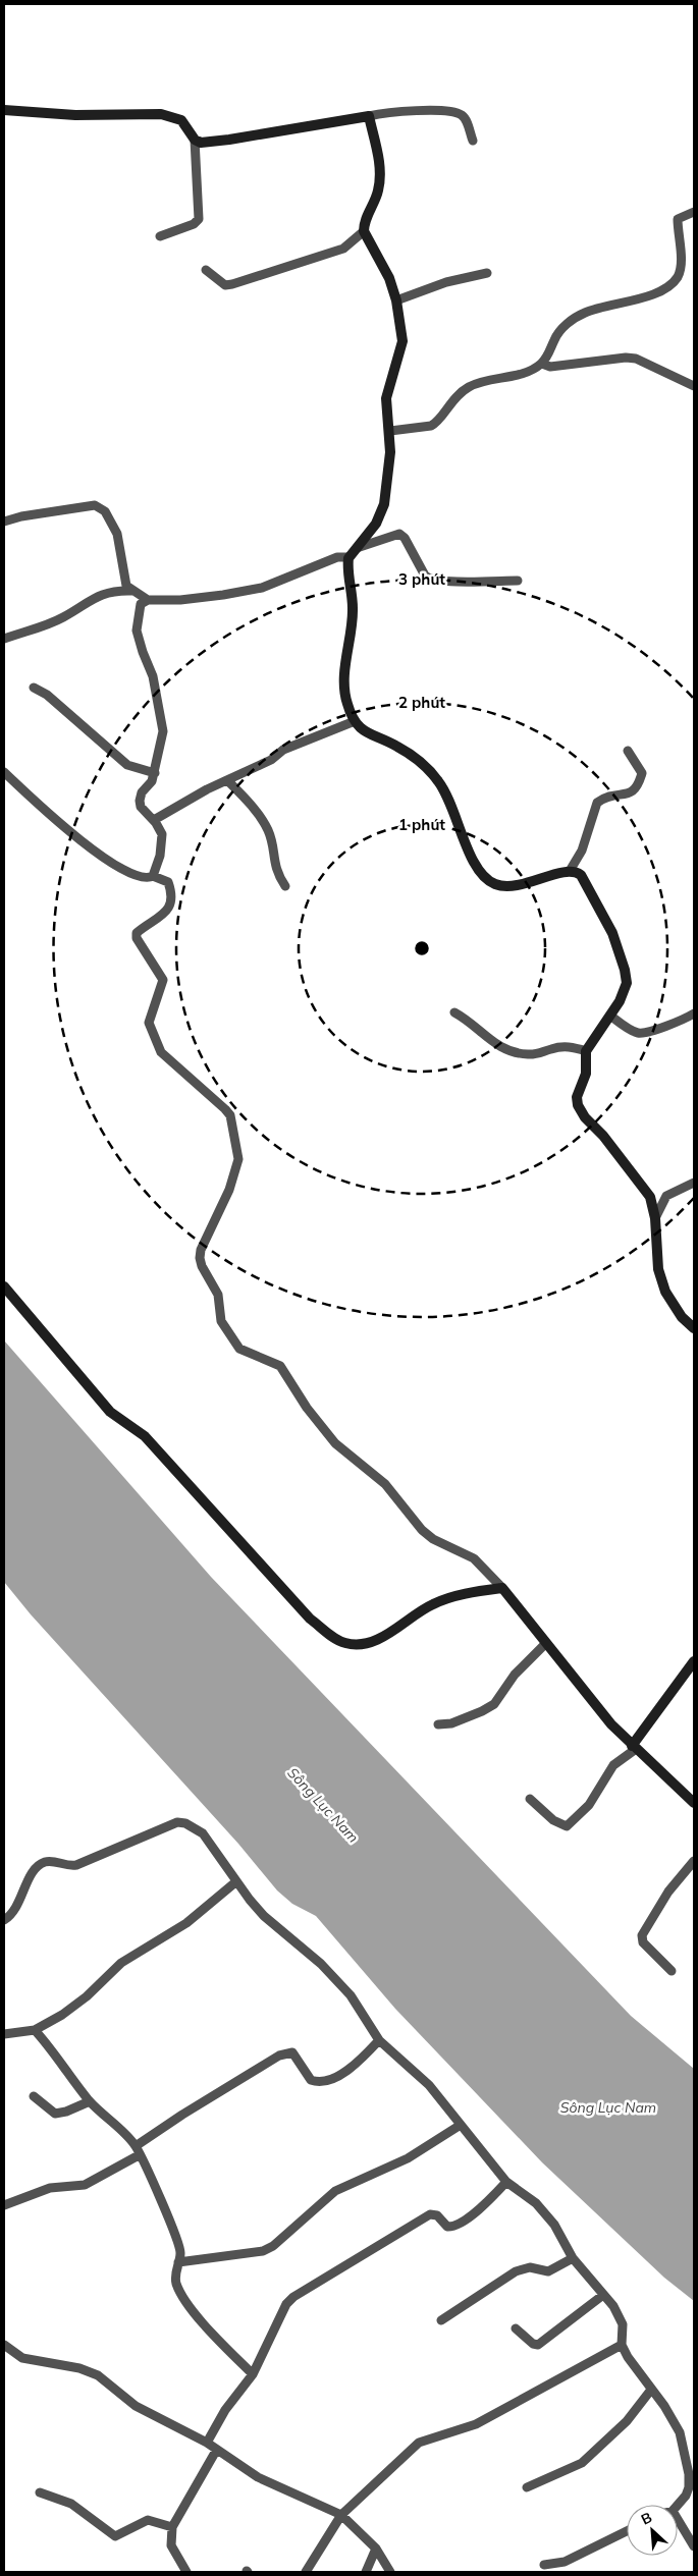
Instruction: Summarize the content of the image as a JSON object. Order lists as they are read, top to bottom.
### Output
{
  "water": ["Sông Lục Nam"],
  "north": "top left",
  "rings": ["3 phút", "2 phút", "1 phút"]
}
